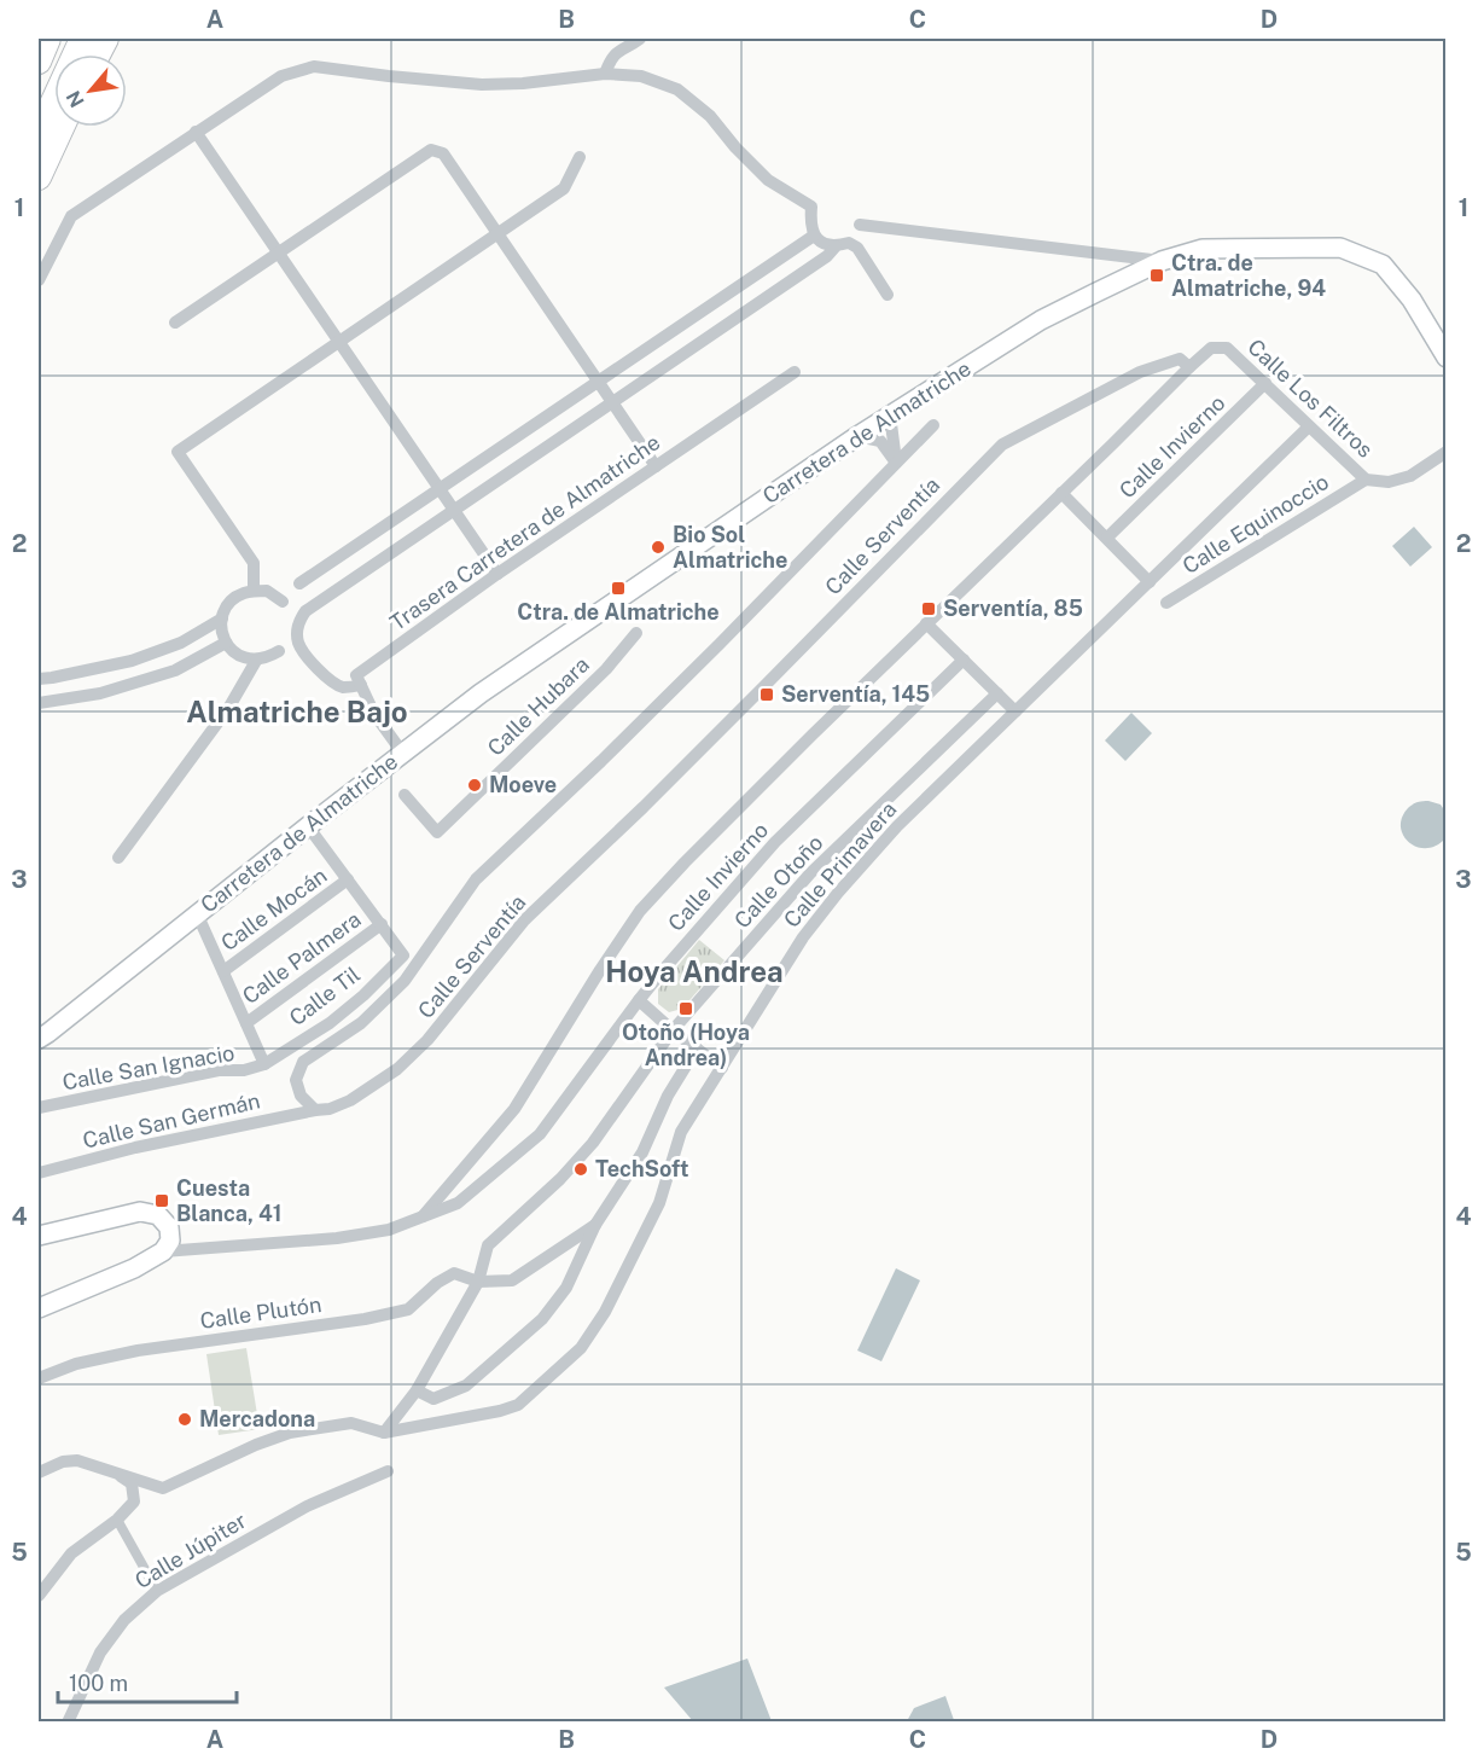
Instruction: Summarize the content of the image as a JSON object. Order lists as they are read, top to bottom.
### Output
{
  "streets": {
    "main road": ["Carretera de Almatriche"],
    "street": [
      "Calle Los Filtros",
      "Calle Invierno",
      "Calle Equinoccio",
      "Trasera Carretera de Almatriche",
      "Calle Serventía",
      "Calle Hubara",
      "Calle Primavera",
      "Calle Otoño",
      "Calle Mocán",
      "Calle Palmera",
      "Calle Til",
      "Calle San Ignacio",
      "Calle San Germán",
      "Calle Plutón",
      "Calle Júpiter"
    ]
  },
  "crossings": [
    ["Calle Los Filtros", "Calle Invierno"],
    ["Calle Los Filtros", "Calle Equinoccio"],
    ["Calle Los Filtros", "Calle Serventía"],
    ["Calle Los Filtros", "Calle Primavera"],
    ["Calle Serventía", "Calle San Germán"],
    ["Calle Primavera", "Calle Otoño"],
    ["Calle Otoño", "Calle Plutón"],
    ["Calle Palmera", "Calle Til"],
    ["Calle Til", "Calle San Ignacio"]
  ],
  "districts": ["Almatriche Bajo", "Hoya Andrea"],
  "places": {
    "transit": [
      "Ctra. de Almatriche, 94",
      "Ctra. de Almatriche",
      "Serventía, 85",
      "Serventía, 145",
      "Otoño (Hoya Andrea)",
      "Cuesta Blanca, 41"
    ],
    "other": [
      "Bio Sol Almatriche",
      "Moeve",
      "TechSoft",
      "Mercadona"
    ]
  },
  "scale_bar": "100 m",
  "north": "bottom left",
  "grid": {
    "columns": [
      "A",
      "B",
      "C",
      "D"
    ],
    "rows": [
      "1",
      "2",
      "3",
      "4",
      "5"
    ]
  }
}
